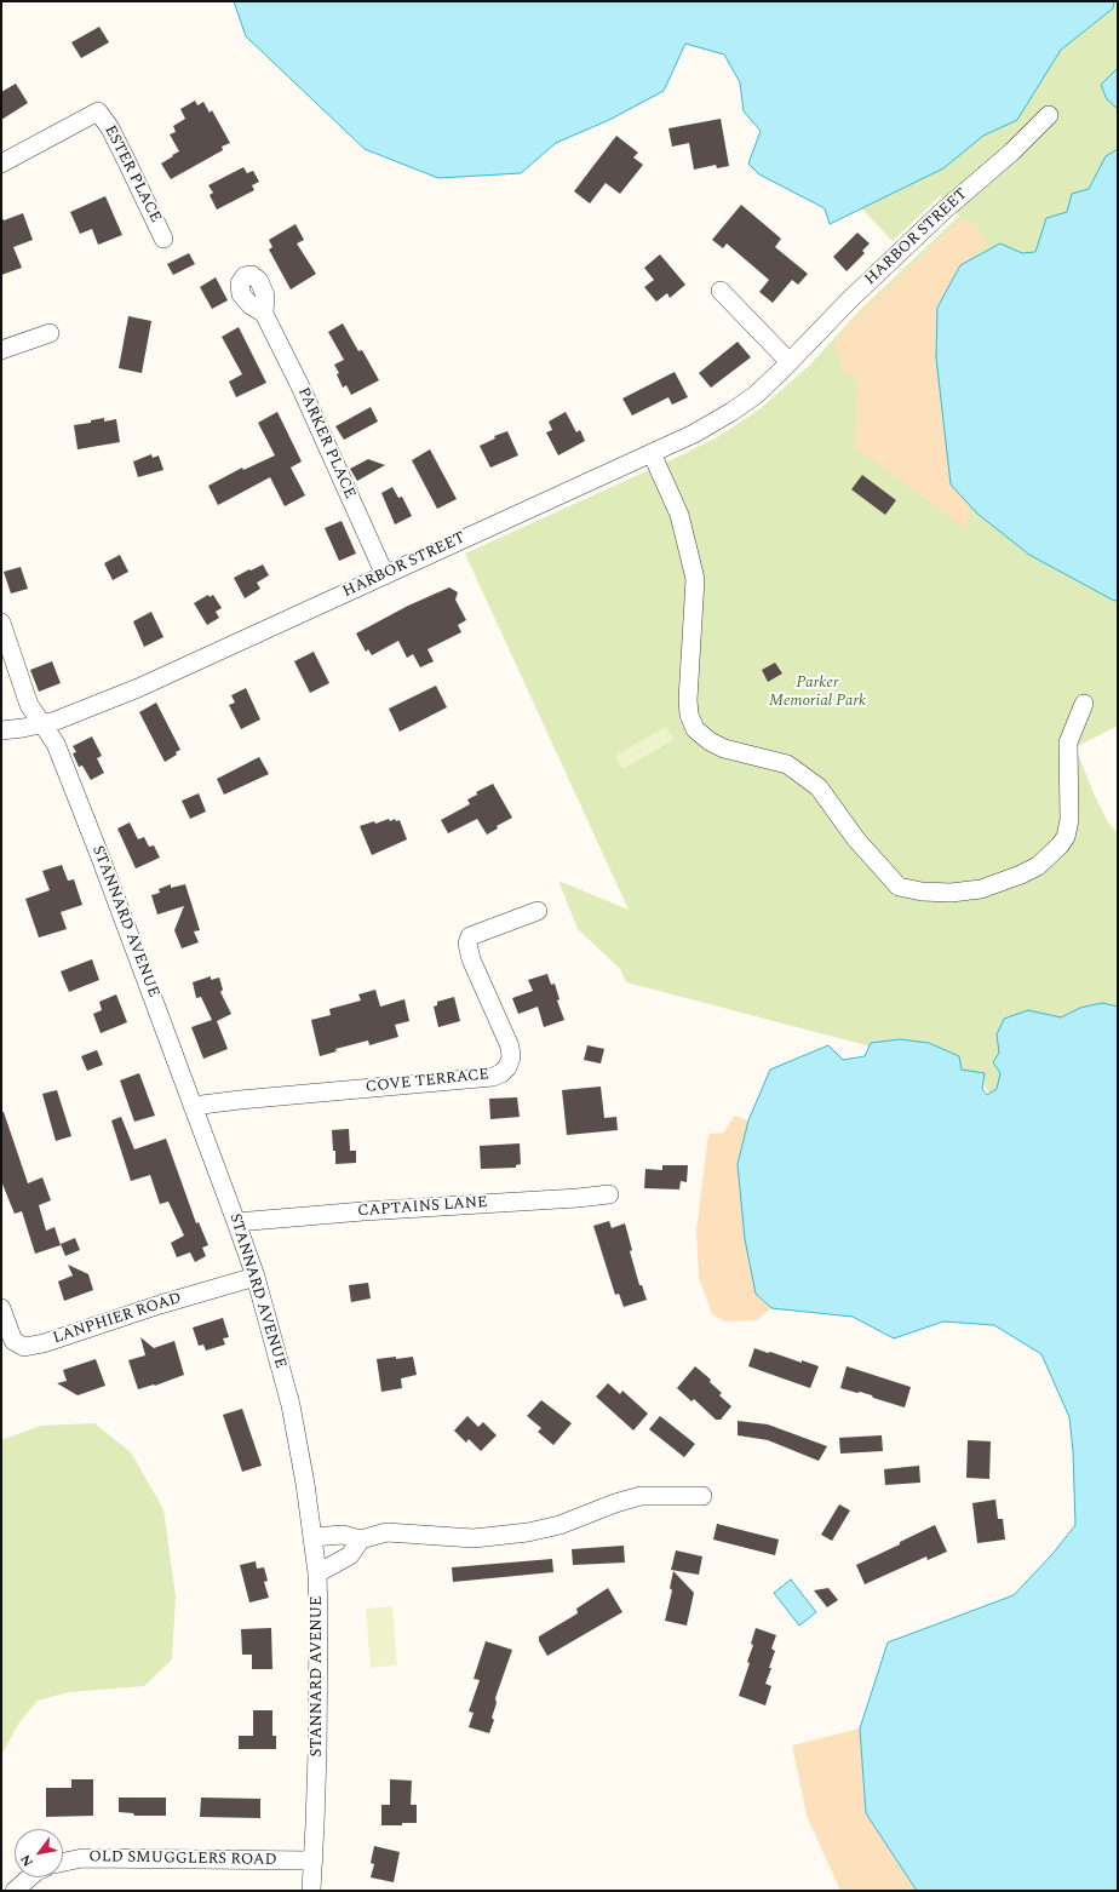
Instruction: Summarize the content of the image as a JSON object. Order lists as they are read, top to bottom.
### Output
{
  "streets": {
    "street": [
      "ESTER PLACE",
      "HARBOR STREET",
      "PARKER PLACE",
      "STANNARD AVENUE",
      "COVE TERRACE",
      "CAPTAINS LANE",
      "LANPHIER ROAD",
      "OLD SMUGGLERS ROAD"
    ]
  },
  "crossings": [
    ["HARBOR STREET", "PARKER PLACE"],
    ["HARBOR STREET", "STANNARD AVENUE"],
    ["STANNARD AVENUE", "COVE TERRACE"],
    ["STANNARD AVENUE", "CAPTAINS LANE"],
    ["STANNARD AVENUE", "LANPHIER ROAD"],
    ["STANNARD AVENUE", "OLD SMUGGLERS ROAD"]
  ],
  "parks": ["Parker Memorial Park"],
  "north": "bottom left"
}
